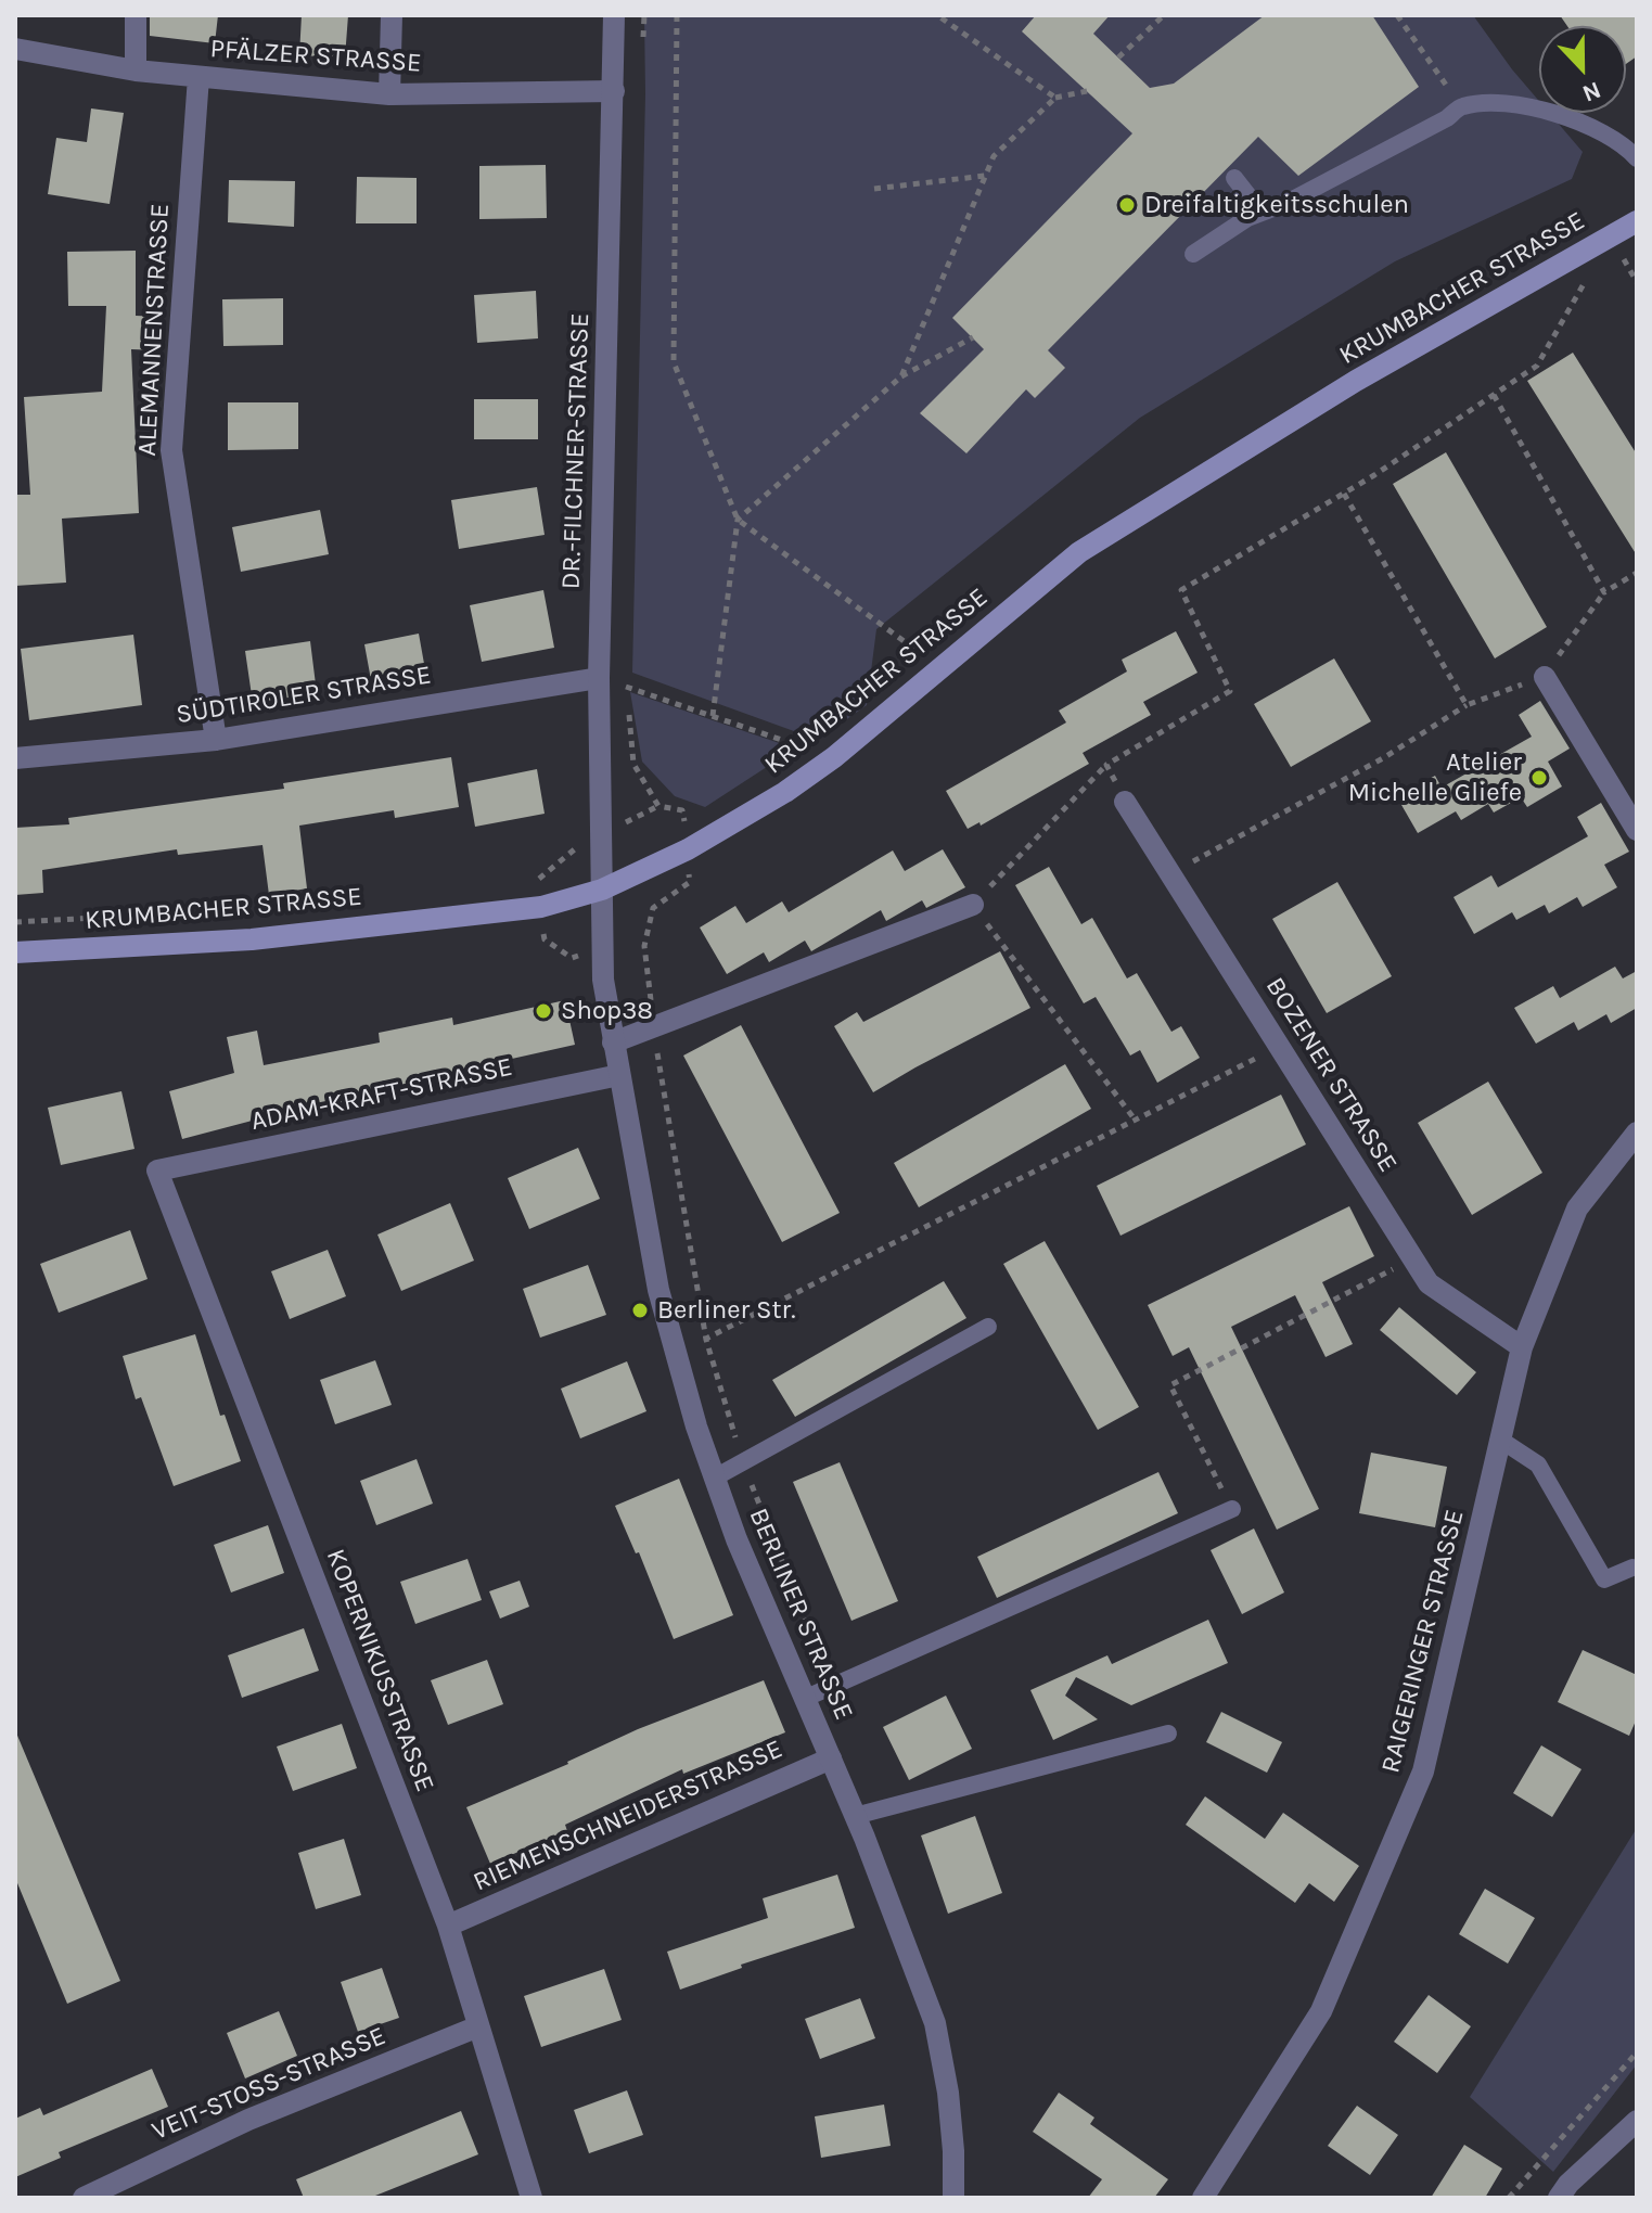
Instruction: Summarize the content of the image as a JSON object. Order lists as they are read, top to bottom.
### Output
{
  "streets": {
    "main road": ["KRUMBACHER STRASSE"],
    "street": [
      "PFÄLZER STRASSE",
      "ALEMANNENSTRASSE",
      "DR.-FILCHNER-STRASSE",
      "SÜDTIROLER STRASSE",
      "BOZENER STRASSE",
      "ADAM-KRAFT-STRASSE",
      "BERLINER STRASSE",
      "RAIGERINGER STRASSE",
      "KOPERNIKUSSTRASSE",
      "RIEMENSCHNEIDERSTRASSE",
      "VEIT-STOSS-STRASSE"
    ]
  },
  "crossings": [
    ["PFÄLZER STRASSE", "ALEMANNENSTRASSE"],
    ["PFÄLZER STRASSE", "DR.-FILCHNER-STRASSE"],
    ["KRUMBACHER STRASSE", "DR.-FILCHNER-STRASSE"],
    ["KRUMBACHER STRASSE", "BERLINER STRASSE"],
    ["ALEMANNENSTRASSE", "SÜDTIROLER STRASSE"],
    ["DR.-FILCHNER-STRASSE", "SÜDTIROLER STRASSE"],
    ["DR.-FILCHNER-STRASSE", "BERLINER STRASSE"],
    ["BOZENER STRASSE", "RAIGERINGER STRASSE"],
    ["ADAM-KRAFT-STRASSE", "BERLINER STRASSE"],
    ["ADAM-KRAFT-STRASSE", "KOPERNIKUSSTRASSE"],
    ["BERLINER STRASSE", "RIEMENSCHNEIDERSTRASSE"],
    ["KOPERNIKUSSTRASSE", "RIEMENSCHNEIDERSTRASSE"],
    ["KOPERNIKUSSTRASSE", "VEIT-STOSS-STRASSE"]
  ],
  "places": [
    "Dreifaltigkeitsschulen",
    "Atelier Michelle Gliefe",
    "Shop38",
    "Berliner Str."
  ],
  "north": "bottom"
}
